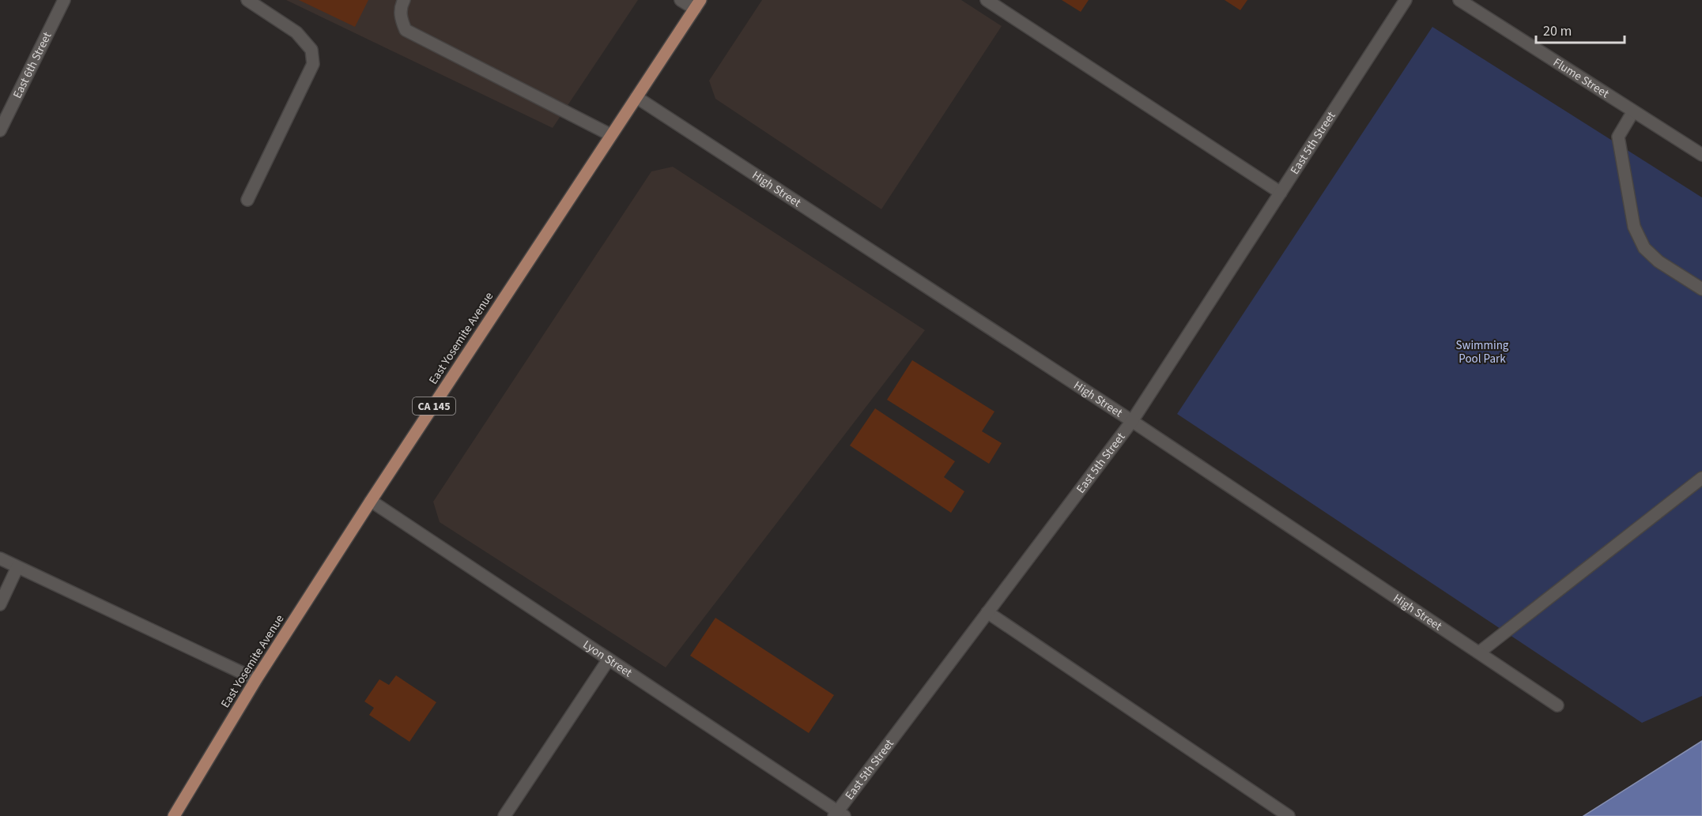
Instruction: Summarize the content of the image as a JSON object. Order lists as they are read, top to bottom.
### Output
{
  "streets": {
    "main road": ["East Yosemite Avenue", "CA 145"],
    "street": [
      "East 6th Street",
      "Flume Street",
      "East 5th Street",
      "High Street",
      "Lyon Street"
    ]
  },
  "crossings": [
    ["East 5th Street", "High Street"],
    ["East 5th Street", "Lyon Street"],
    ["High Street", "East Yosemite Avenue"],
    ["East Yosemite Avenue", "Lyon Street"]
  ],
  "parks": ["Swimming Pool Park"],
  "scale_bar": "20 m"
}
